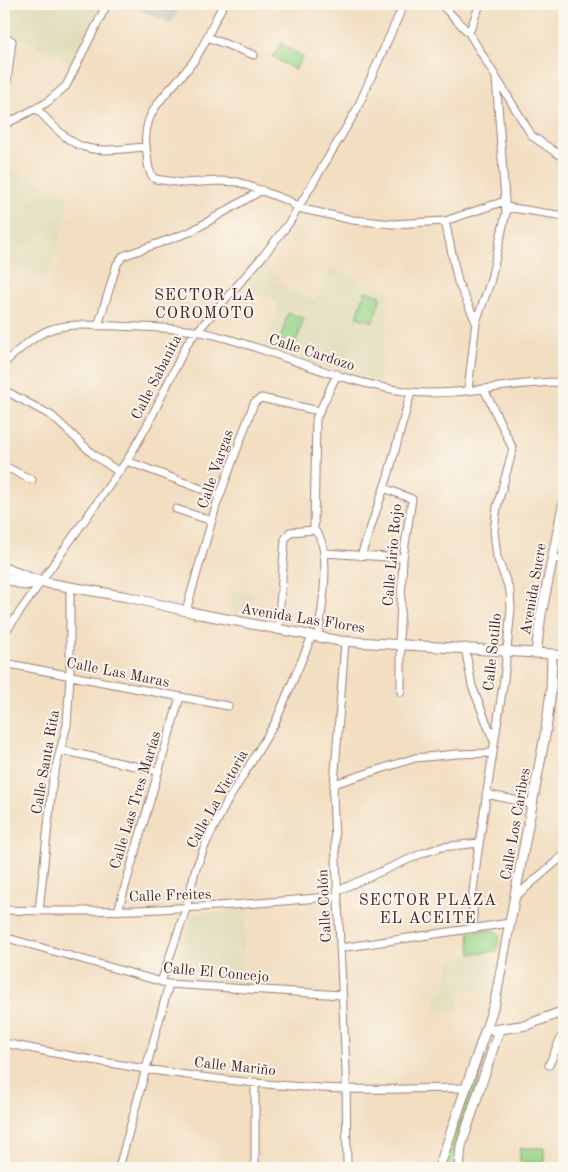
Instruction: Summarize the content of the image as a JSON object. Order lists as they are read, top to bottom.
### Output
{
  "streets": {
    "street": [
      "Calle Cardozo",
      "Calle Sabanita",
      "Calle Vargas",
      "Calle Lirio Rojo",
      "Avenida Sucre",
      "Avenida Las Flores",
      "Calle Sotillo",
      "Calle Las Maras",
      "Calle Santa Rita",
      "Calle La Victoria",
      "Calle Las Tres Marías",
      "Calle Los Caribes",
      "Calle Freites",
      "Calle Colón",
      "Calle El Concejo",
      "Calle Mariño"
    ]
  },
  "crossings": [
    ["Calle Cardozo", "Calle Sabanita"],
    ["Calle Cardozo", "Calle Lirio Rojo"],
    ["Calle Cardozo", "Calle Sotillo"],
    ["Calle Sabanita", "Avenida Las Flores"],
    ["Calle Vargas", "Avenida Las Flores"],
    ["Calle Lirio Rojo", "Avenida Las Flores"],
    ["Avenida Sucre", "Avenida Las Flores"],
    ["Avenida Las Flores", "Calle Sotillo"],
    ["Avenida Las Flores", "Calle Santa Rita"],
    ["Avenida Las Flores", "Calle La Victoria"],
    ["Avenida Las Flores", "Calle Los Caribes"],
    ["Avenida Las Flores", "Calle Colón"],
    ["Calle Sotillo", "Calle Freites"],
    ["Calle Las Maras", "Calle Santa Rita"],
    ["Calle Las Maras", "Calle Las Tres Marías"],
    ["Calle Santa Rita", "Calle Freites"],
    ["Calle La Victoria", "Calle Freites"],
    ["Calle La Victoria", "Calle El Concejo"],
    ["Calle Las Tres Marías", "Calle Freites"],
    ["Calle Los Caribes", "Calle Mariño"],
    ["Calle Freites", "Calle Colón"],
    ["Calle Colón", "Calle El Concejo"],
    ["Calle Colón", "Calle Mariño"]
  ],
  "districts": ["SECTOR LA COROMOTO", "SECTOR PLAZA EL ACEITE"]
}
